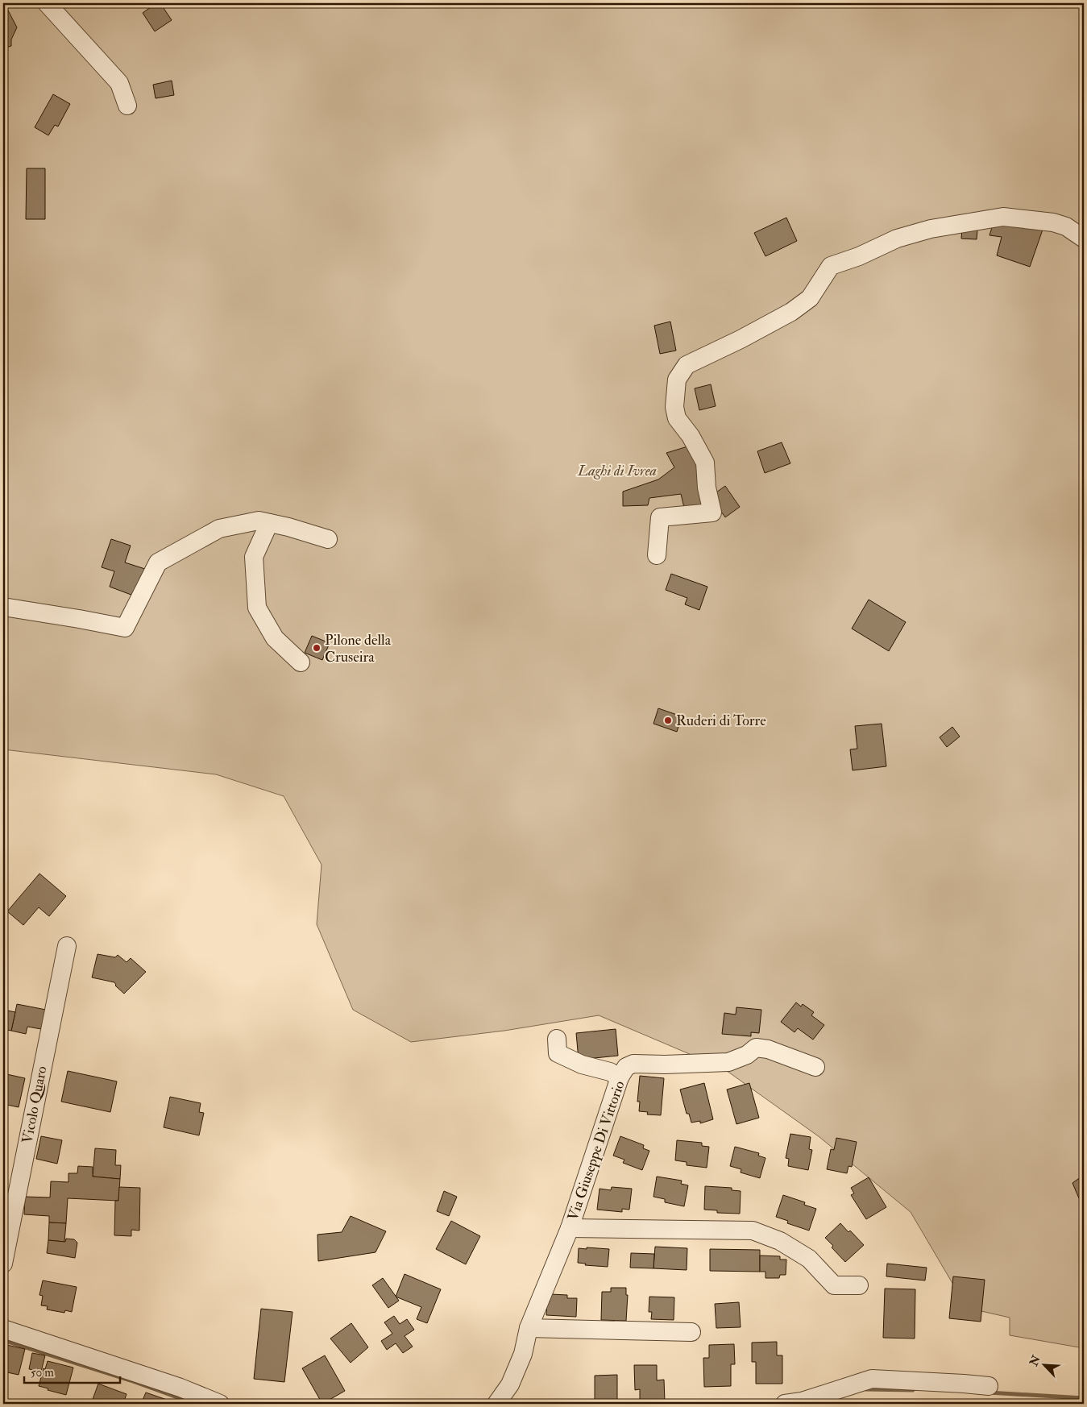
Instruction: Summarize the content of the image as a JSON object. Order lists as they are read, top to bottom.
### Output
{
  "streets": {
    "street": ["Vicolo Quaro", "Via Giuseppe Di Vittorio"]
  },
  "parks": ["Laghi di Ivrea"],
  "places": ["Pilone della Cruseira", "Ruderi di Torre"],
  "scale_bar": "50 m",
  "north": "top left"
}
